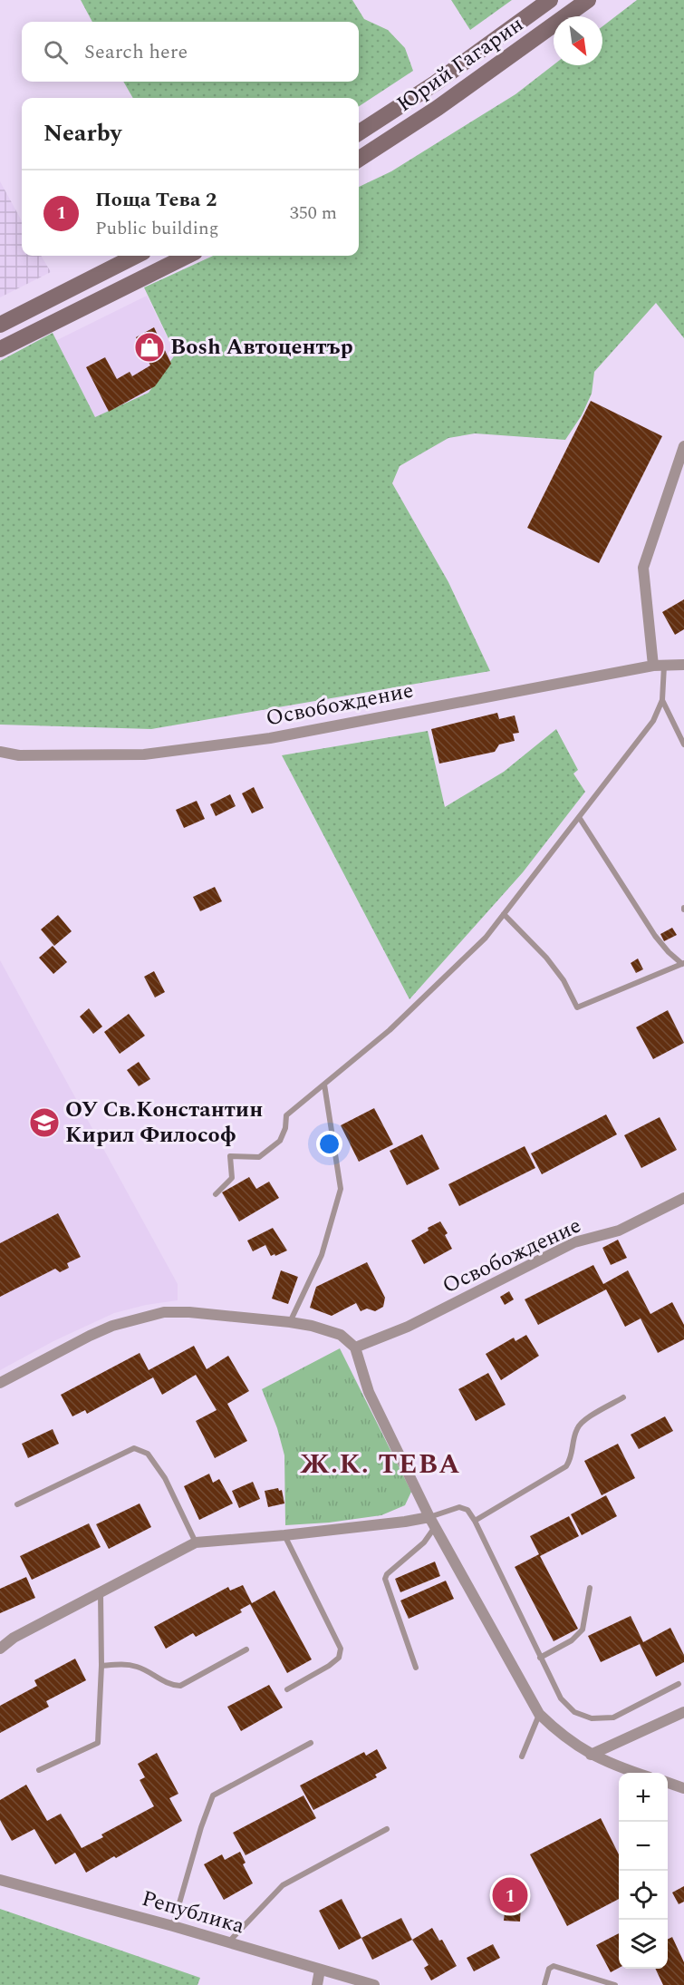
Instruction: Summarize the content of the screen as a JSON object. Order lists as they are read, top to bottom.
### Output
{
  "streets": {
    "street": ["Юрий Гагарин", "Освобождение", "Република"]
  },
  "districts": ["Ж.К. ТЕВА"],
  "places": {
    "shop": ["Bosh Автоцентър"],
    "school or university": ["ОУ Св.Константин Кирил Философ"]
  },
  "north": "bottom right",
  "page": {
    "search": "Search here",
    "heading": "Nearby",
    "list": [
      {
        "mark": "1",
        "name": "Поща Тева 2",
        "note": "Public building",
        "value": "350 m"
      }
    ],
    "map_buttons": ["+", "−"],
    "pins": "1"
  }
}
